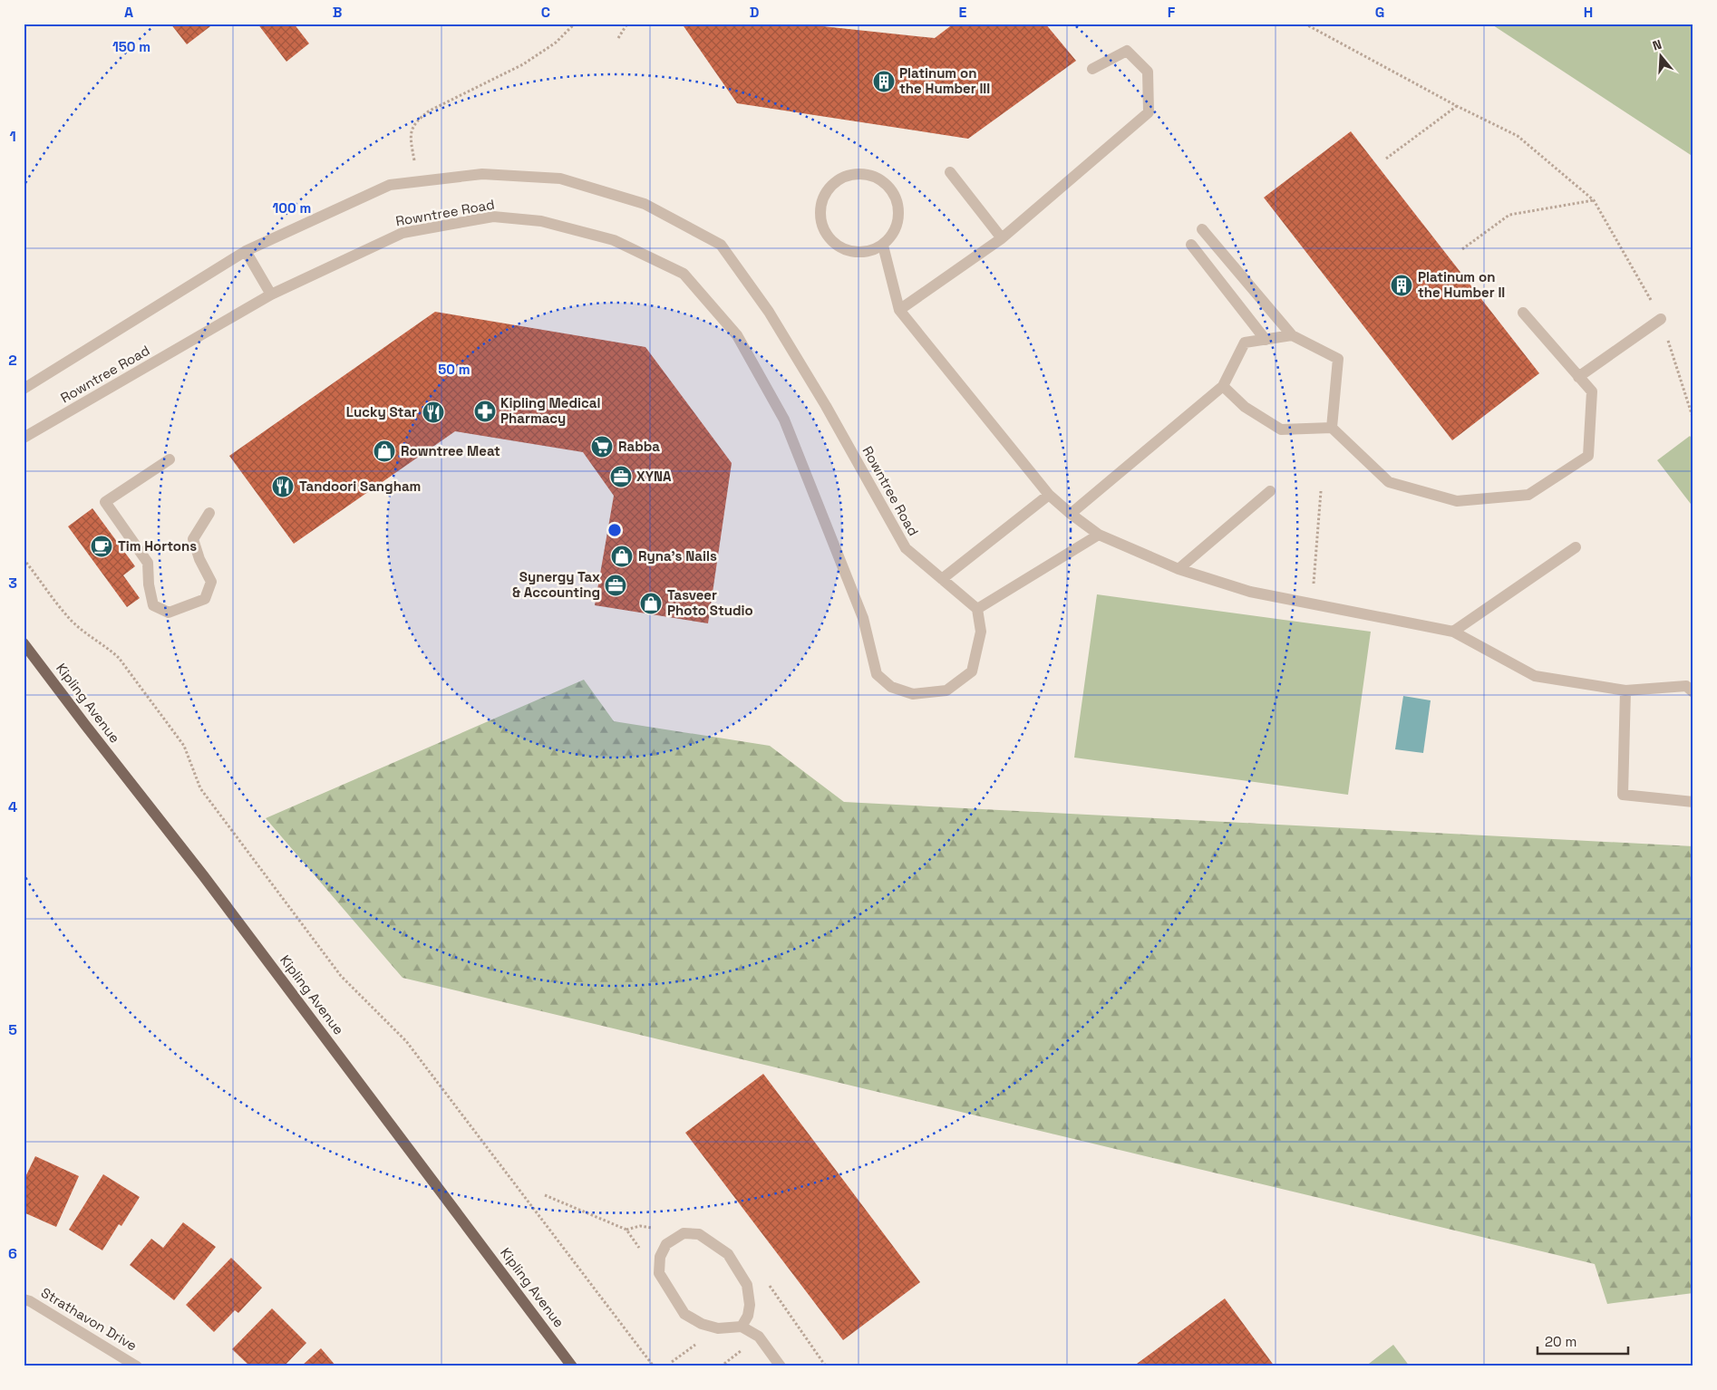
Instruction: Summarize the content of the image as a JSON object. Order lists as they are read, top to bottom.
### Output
{
  "streets": {
    "main road": ["Kipling Avenue"],
    "street": ["Rowntree Road", "Strathavon Drive"]
  },
  "places": {
    "building": ["Platinum on the Humber III", "Platinum on the Humber II"],
    "pharmacy": ["Kipling Medical Pharmacy"],
    "restaurant": ["Lucky Star", "Tandoori Sangham"],
    "supermarket": ["Rabba"],
    "shop": ["Rowntree Meat", "Ryna's Nails", "Tasveer Photo Studio"],
    "office": ["XYNA", "Synergy Tax & Accounting"],
    "cafe": ["Tim Hortons"]
  },
  "scale_bar": "20 m",
  "north": "top",
  "grid": {
    "columns": [
      "A",
      "B",
      "C",
      "D",
      "E",
      "F",
      "G",
      "H"
    ],
    "rows": [
      "1",
      "2",
      "3",
      "4",
      "5",
      "6"
    ]
  },
  "rings": ["150 m", "100 m", "50 m"]
}
